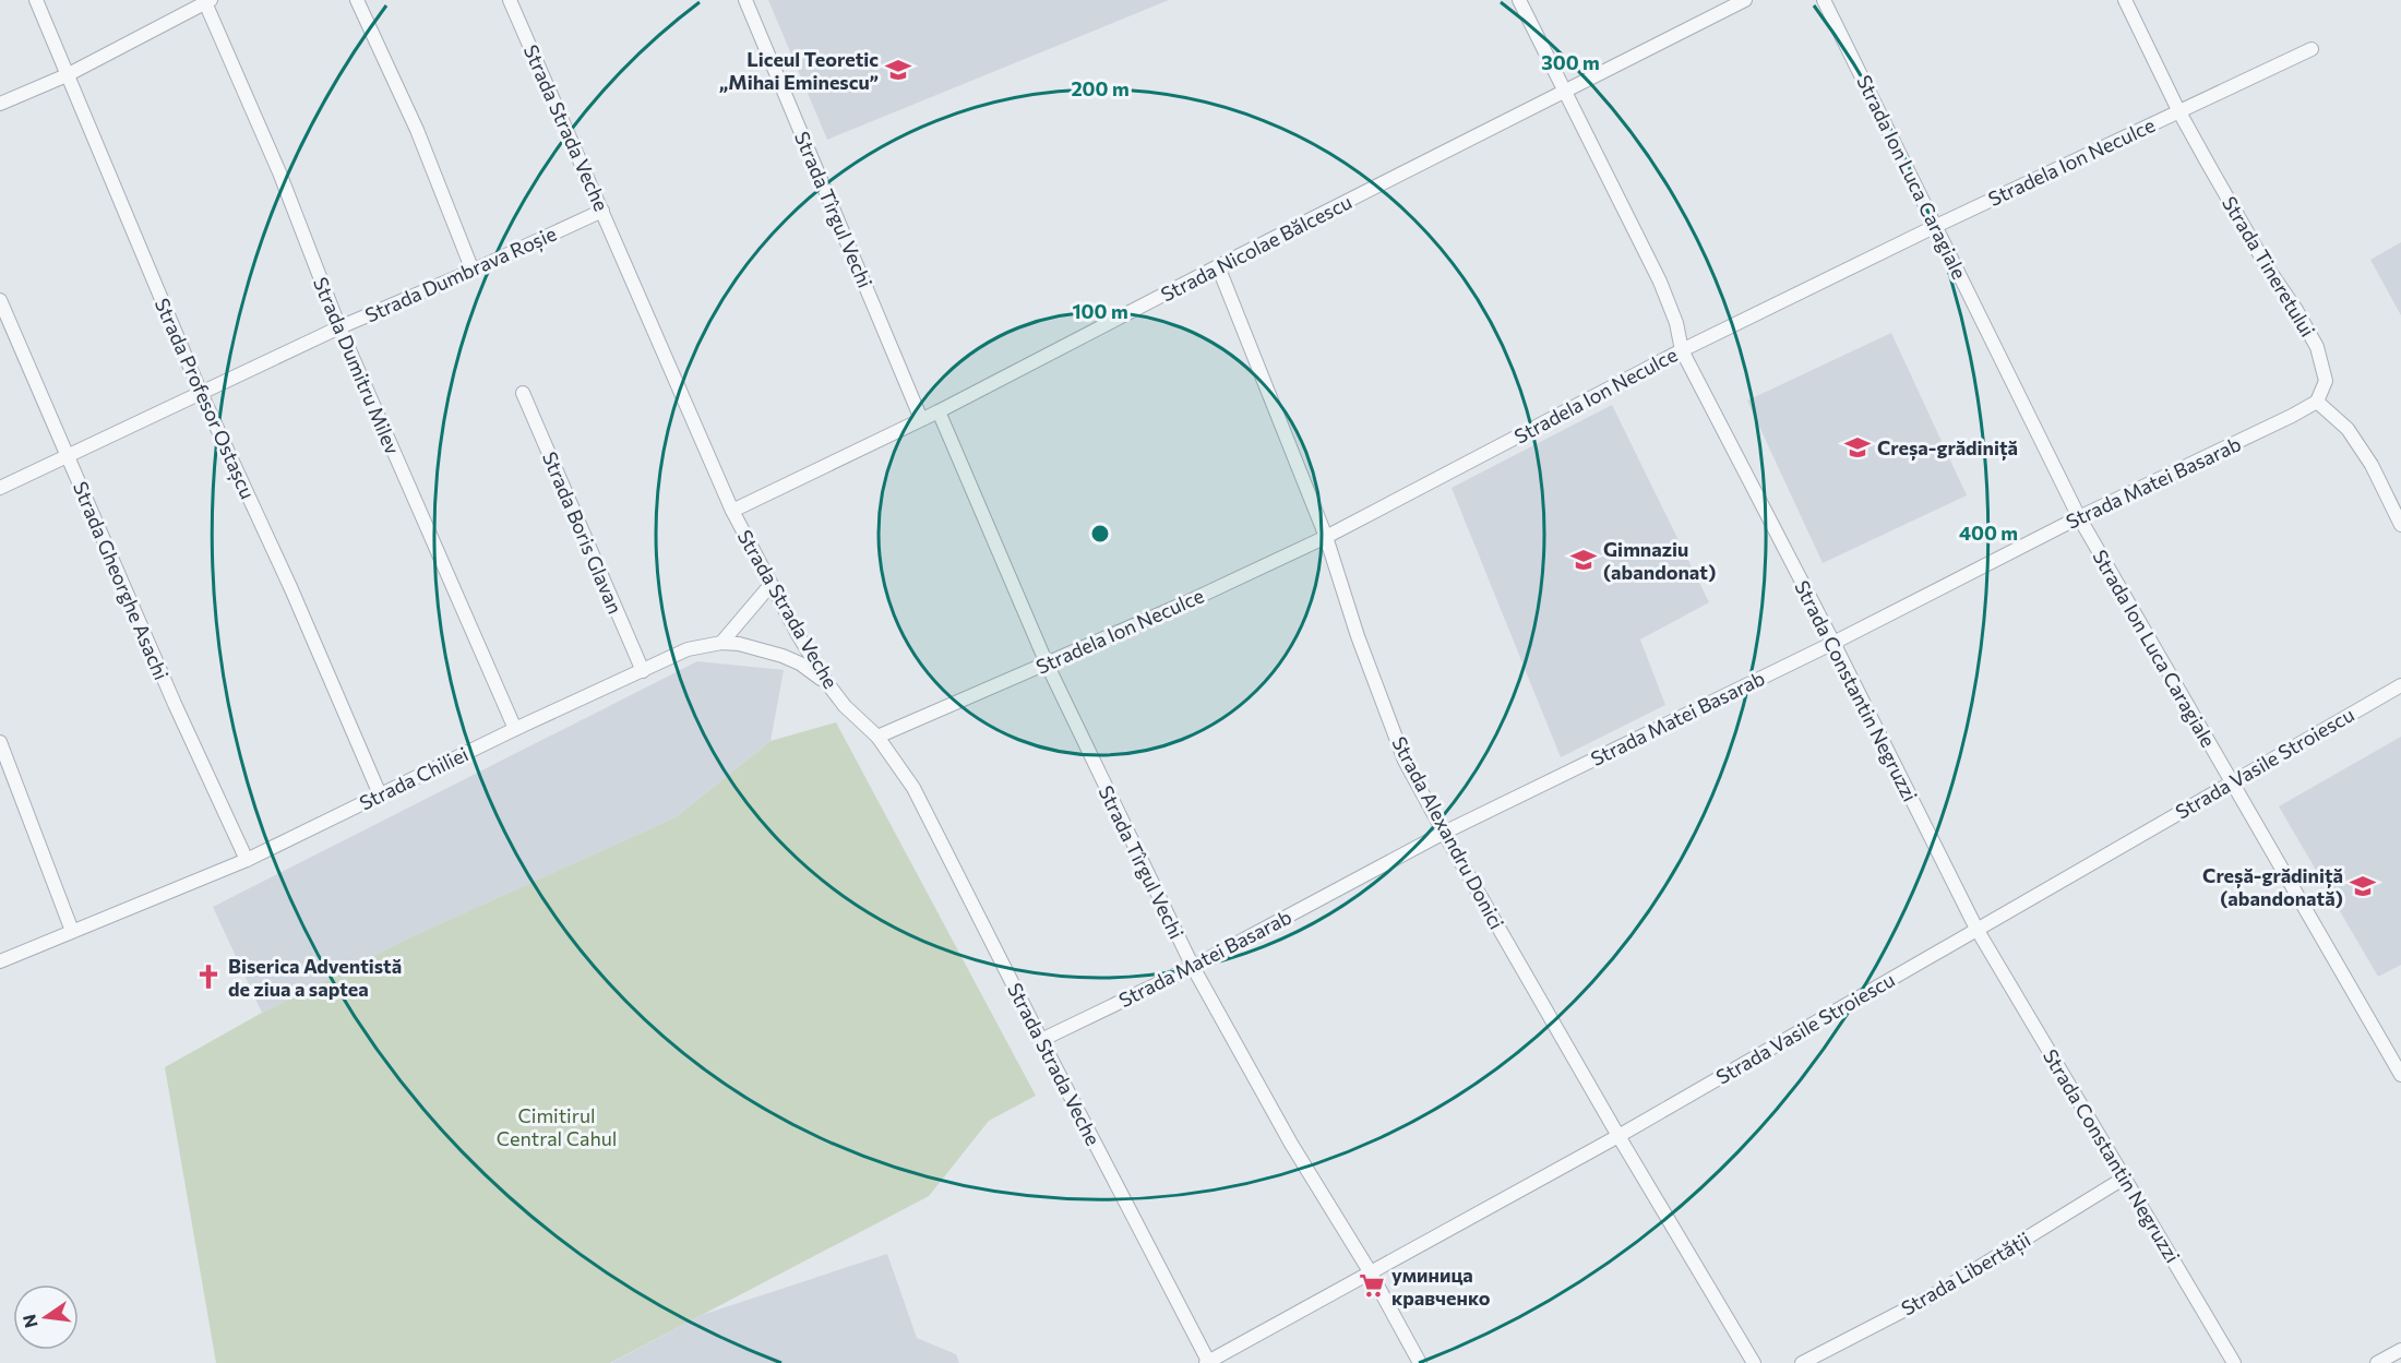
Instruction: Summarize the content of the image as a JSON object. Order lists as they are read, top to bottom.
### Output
{
  "streets": {
    "street": [
      "Strada Strada Veche",
      "Stradela Ion Neculce",
      "Strada Ion Luca Caragiale",
      "Strada Tîrgul Vechi",
      "Strada Nicolae Bălcescu",
      "Strada Tineretului",
      "Strada Dumbrava Roșie",
      "Strada Dumitru Milev",
      "Strada Profesor Ostașcu",
      "Strada Matei Basarab",
      "Strada Boris Glavan",
      "Strada Gheorghe Asachi",
      "Strada Constantin Negruzzi",
      "Strada Vasile Stroiescu",
      "Strada Chiliei",
      "Strada Alexandru Donici",
      "Strada Libertății"
    ]
  },
  "crossings": [
    ["Strada Strada Veche", "Stradela Ion Neculce"],
    ["Strada Strada Veche", "Strada Nicolae Bălcescu"],
    ["Strada Strada Veche", "Strada Dumbrava Roșie"],
    ["Strada Strada Veche", "Strada Matei Basarab"],
    ["Strada Strada Veche", "Strada Vasile Stroiescu"],
    ["Strada Strada Veche", "Strada Chiliei"],
    ["Stradela Ion Neculce", "Strada Ion Luca Caragiale"],
    ["Stradela Ion Neculce", "Strada Tîrgul Vechi"],
    ["Stradela Ion Neculce", "Strada Tineretului"],
    ["Stradela Ion Neculce", "Strada Constantin Negruzzi"],
    ["Stradela Ion Neculce", "Strada Alexandru Donici"],
    ["Strada Ion Luca Caragiale", "Strada Matei Basarab"],
    ["Strada Ion Luca Caragiale", "Strada Vasile Stroiescu"],
    ["Strada Tîrgul Vechi", "Strada Nicolae Bălcescu"],
    ["Strada Tîrgul Vechi", "Strada Matei Basarab"],
    ["Strada Tîrgul Vechi", "Strada Vasile Stroiescu"],
    ["Strada Nicolae Bălcescu", "Strada Constantin Negruzzi"],
    ["Strada Nicolae Bălcescu", "Strada Alexandru Donici"],
    ["Strada Tineretului", "Strada Matei Basarab"],
    ["Strada Dumbrava Roșie", "Strada Dumitru Milev"],
    ["Strada Dumbrava Roșie", "Strada Profesor Ostașcu"],
    ["Strada Dumbrava Roșie", "Strada Gheorghe Asachi"],
    ["Strada Dumitru Milev", "Strada Chiliei"],
    ["Strada Profesor Ostașcu", "Strada Chiliei"],
    ["Strada Matei Basarab", "Strada Constantin Negruzzi"],
    ["Strada Matei Basarab", "Strada Alexandru Donici"],
    ["Strada Boris Glavan", "Strada Chiliei"],
    ["Strada Gheorghe Asachi", "Strada Chiliei"],
    ["Strada Constantin Negruzzi", "Strada Vasile Stroiescu"],
    ["Strada Constantin Negruzzi", "Strada Libertății"],
    ["Strada Vasile Stroiescu", "Strada Alexandru Donici"]
  ],
  "parks": ["Cimitirul Central Cahul"],
  "places": {
    "school or university": [
      "Liceul Teoretic „Mihai Eminescu”",
      "Creșa-grădiniță",
      "Gimnaziu (abandonat)",
      "Creșă-grădiniță (abandonată)"
    ],
    "church": ["Biserica Adventistă de ziua a saptea"],
    "supermarket": ["уминица кравченко"]
  },
  "north": "left",
  "rings": [
    "300 m",
    "200 m",
    "100 m",
    "400 m"
  ]
}
